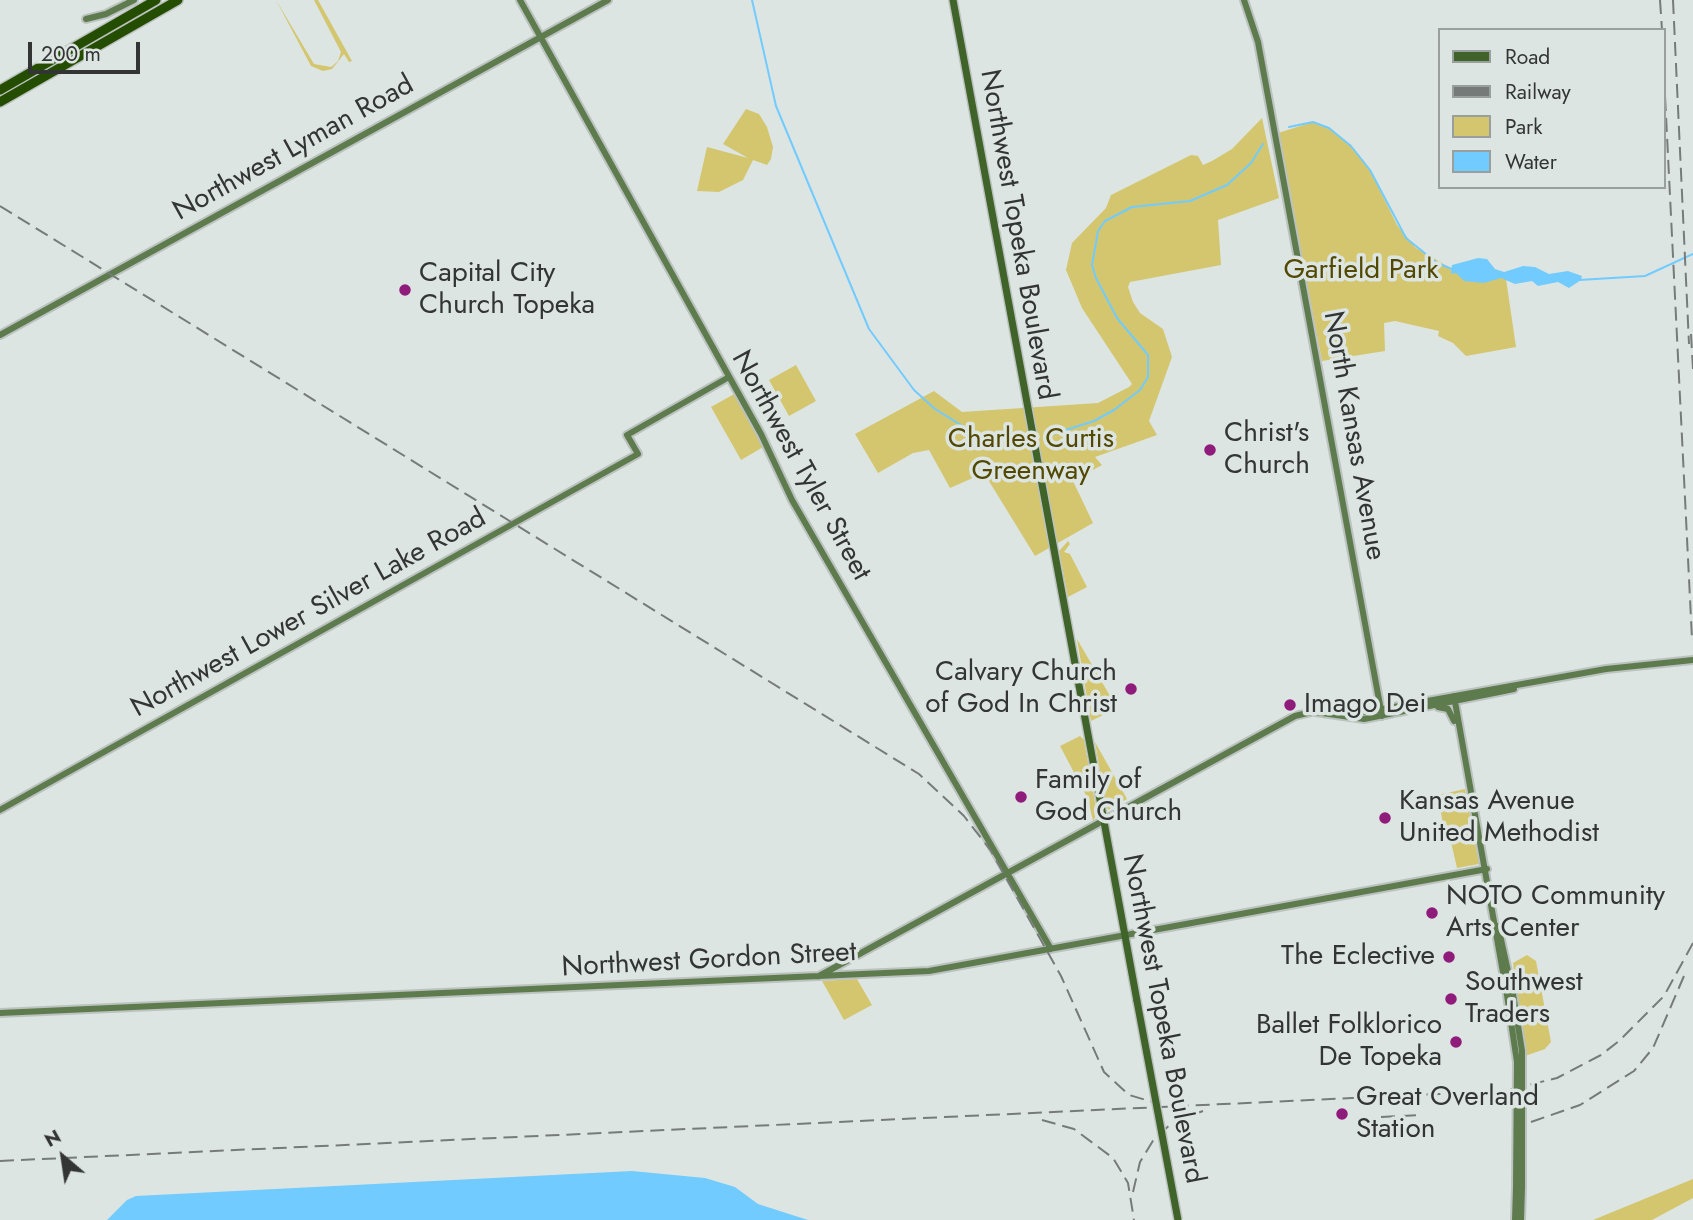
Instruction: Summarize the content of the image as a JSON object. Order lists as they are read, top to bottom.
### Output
{
  "streets": {
    "main road": [
      "Northwest Lyman Road",
      "Northwest Topeka Boulevard",
      "North Kansas Avenue",
      "Northwest Tyler Street",
      "Northwest Lower Silver Lake Road",
      "Northwest Gordon Street"
    ]
  },
  "crossings": [
    ["Northwest Lyman Road", "Northwest Tyler Street"],
    ["Northwest Topeka Boulevard", "Northwest Gordon Street"],
    ["Northwest Tyler Street", "Northwest Lower Silver Lake Road"],
    ["Northwest Tyler Street", "Northwest Gordon Street"]
  ],
  "parks": ["Garfield Park", "Charles Curtis Greenway"],
  "places": [
    "Capital City Church Topeka",
    "Christ's Church",
    "Calvary Church of God In Christ",
    "Imago Dei",
    "Family of God Church",
    "Kansas Avenue United Methodist",
    "NOTO Community Arts Center",
    "The Eclective",
    "Southwest Traders",
    "Ballet Folklorico De Topeka",
    "Great Overland Station"
  ],
  "legend": [
    "Road",
    "Railway",
    "Park",
    "Water"
  ],
  "scale_bar": "200 m",
  "north": "top left"
}
